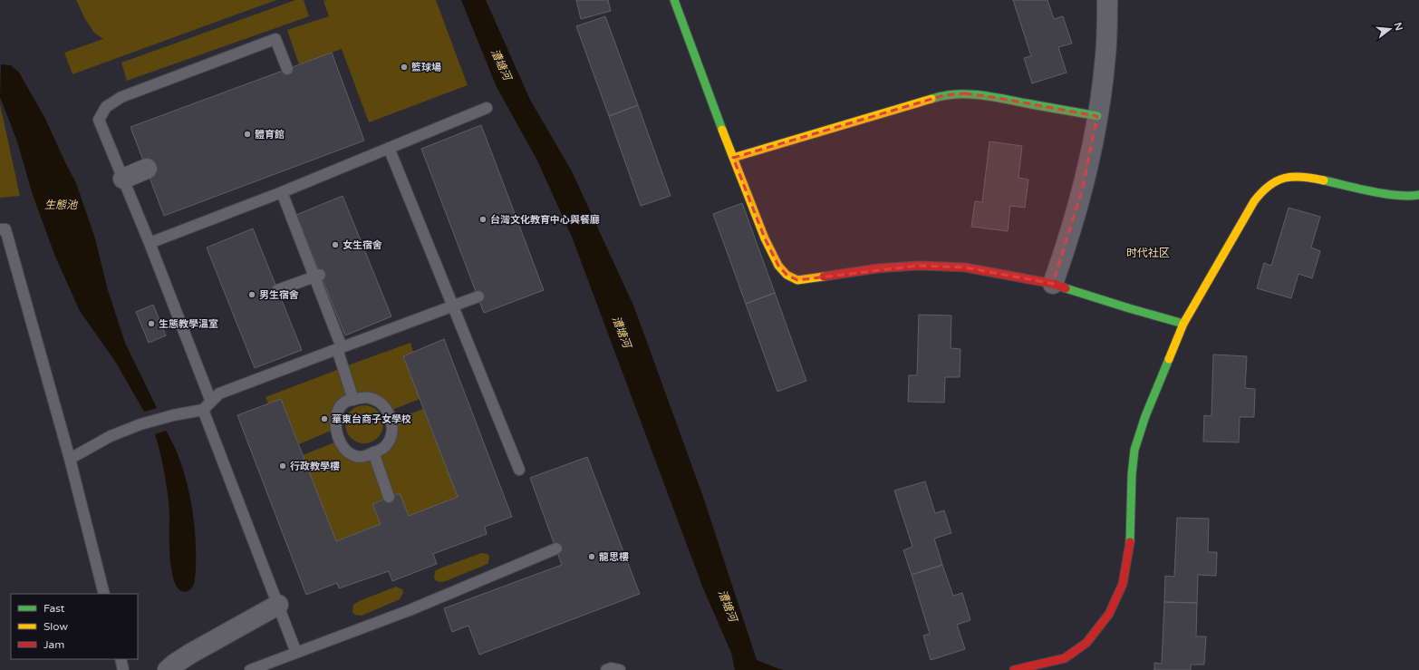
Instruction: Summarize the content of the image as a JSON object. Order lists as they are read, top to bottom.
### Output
{
  "districts": ["时代社区"],
  "water": ["漕塘河", "生態池"],
  "places": [
    "籃球場",
    "體育館",
    "台灣文化教育中心與餐廳",
    "女生宿舍",
    "男生宿舍",
    "生態教學溫室",
    "華東台商子女學校",
    "行政教學樓",
    "龍思樓"
  ],
  "legend": ["Fast", "Slow", "Jam"],
  "north": "right"
}
